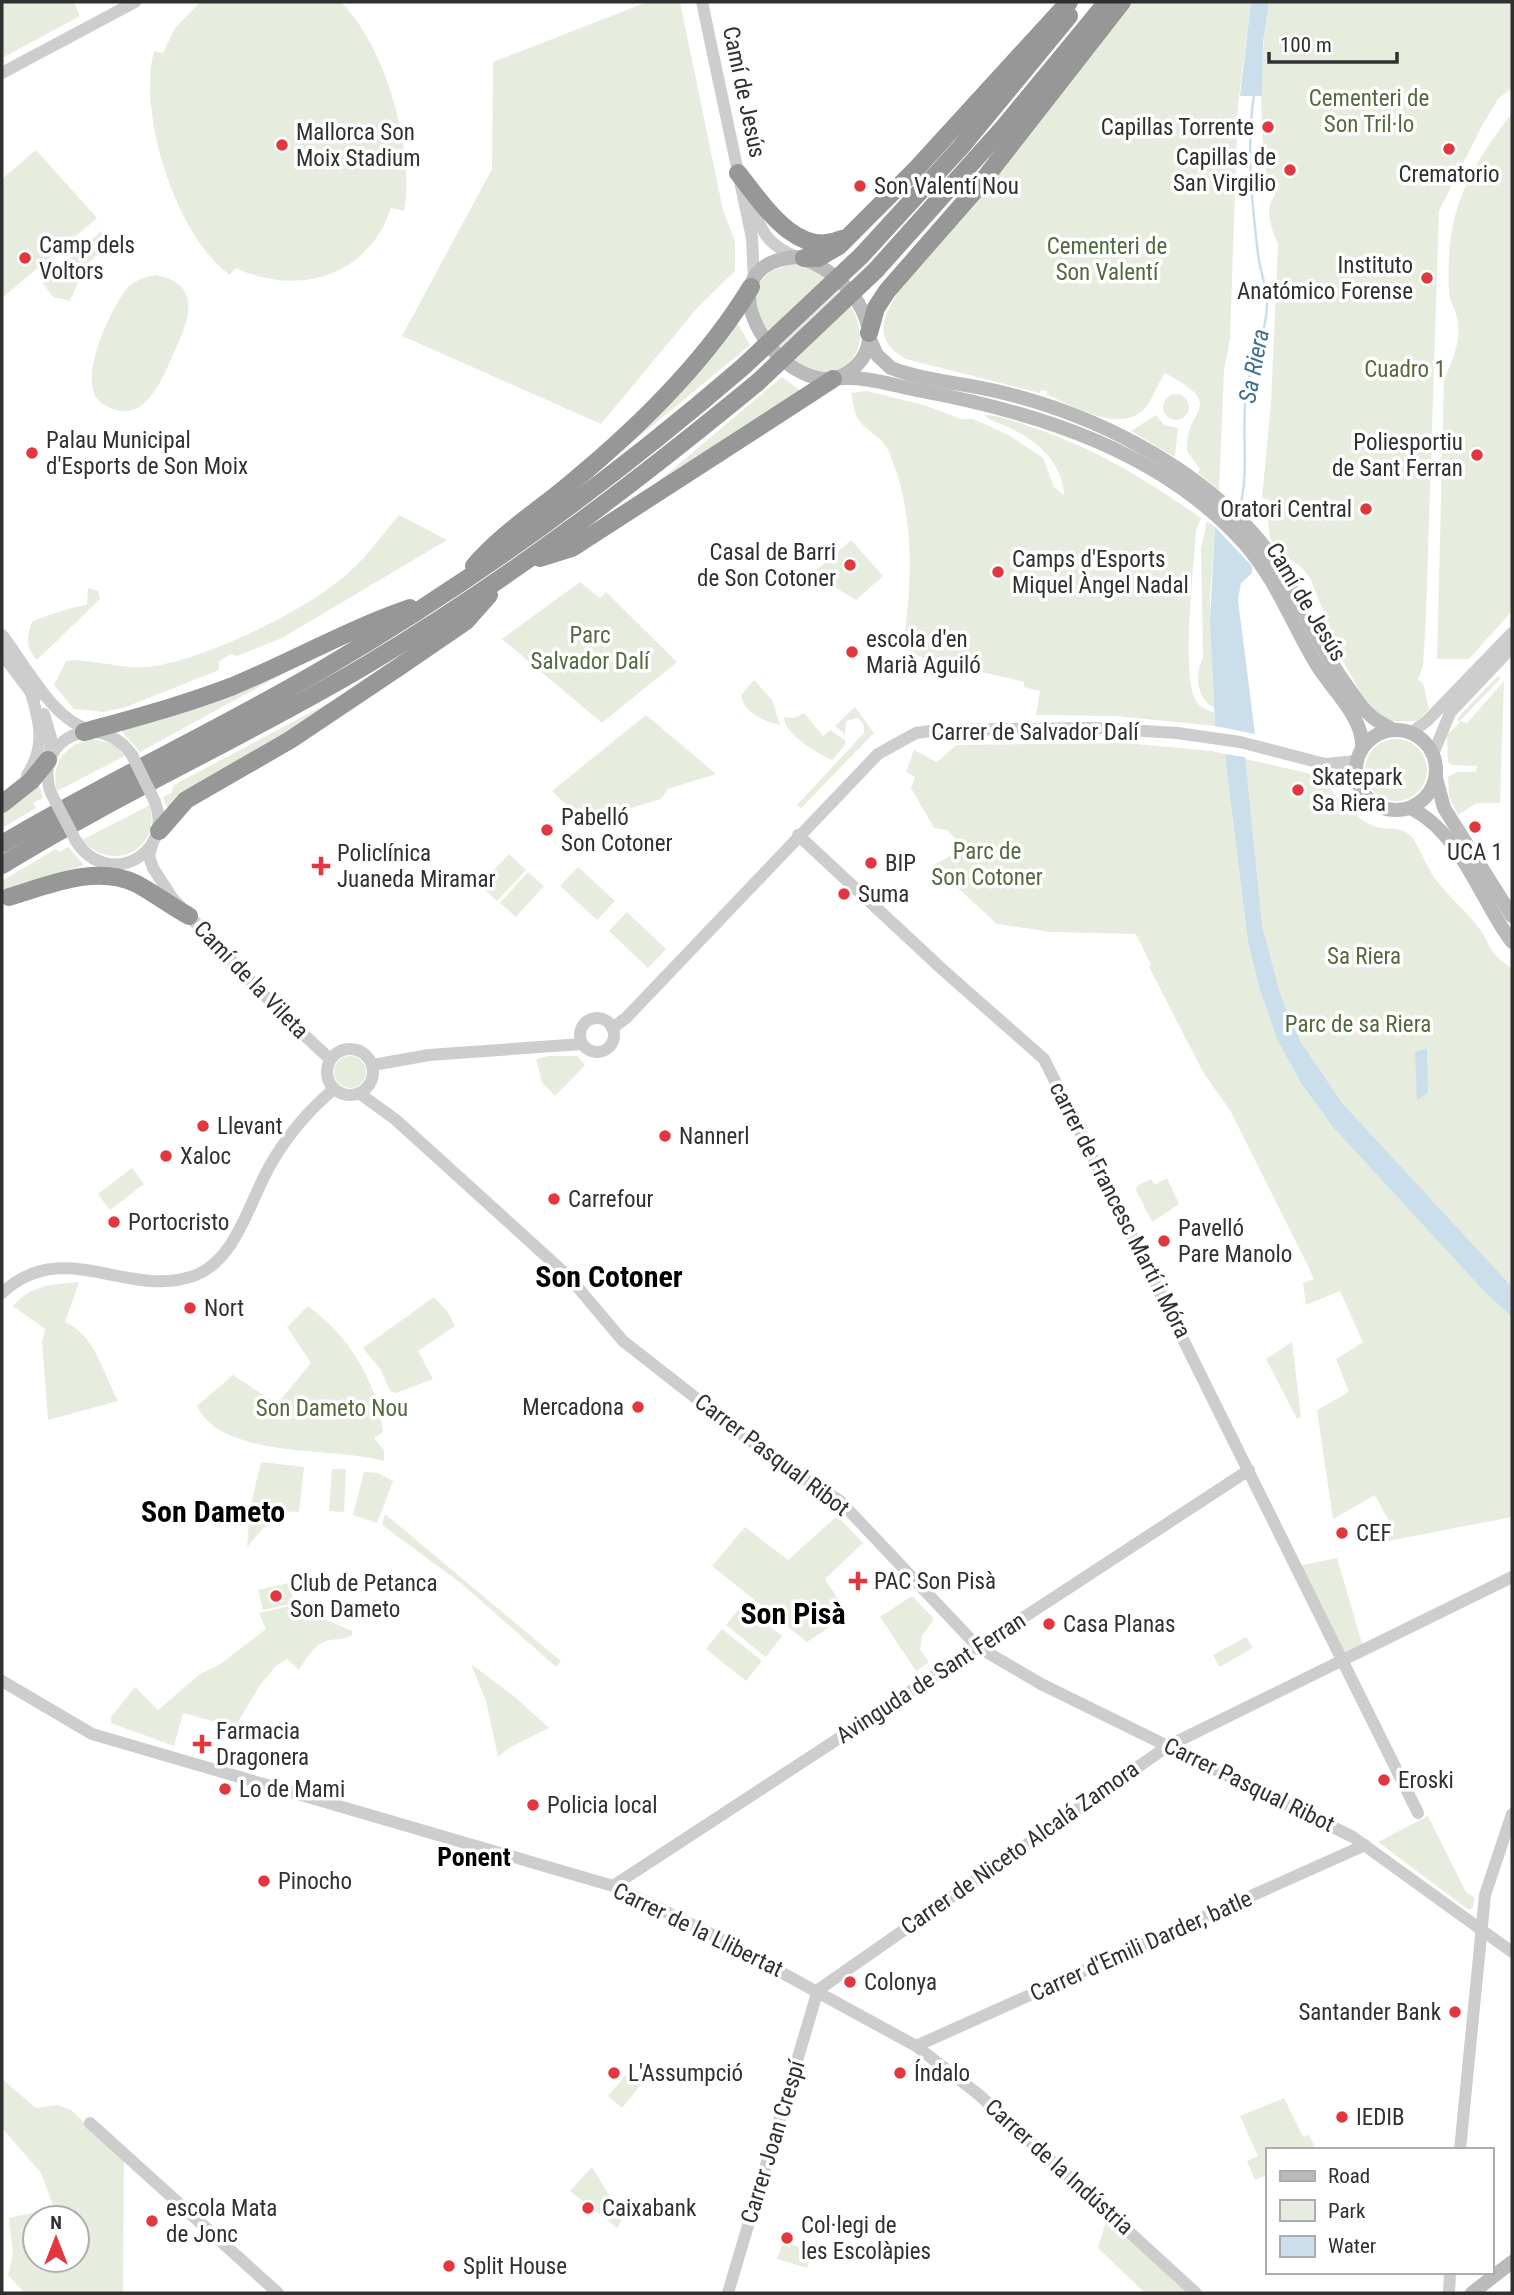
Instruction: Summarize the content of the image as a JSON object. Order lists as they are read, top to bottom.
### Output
{
  "streets": {
    "main road": ["Camí de Jesús"],
    "street": [
      "Carrer de Salvador Dalí",
      "Camí de la Vileta",
      "carrer de Francesc Martí i Móra",
      "Carrer Pasqual Ribot",
      "Avinguda de Sant Ferran",
      "Carrer de Niceto Alcalá Zamora",
      "Carrer de la Llibertat",
      "Carrer d'Emili Darder, batle",
      "Carrer Joan Crespí",
      "Carrer de la Indústria"
    ]
  },
  "crossings": [
    ["Camí de Jesús", "Carrer de Salvador Dalí"],
    ["Carrer de Salvador Dalí", "carrer de Francesc Martí i Móra"],
    ["Camí de la Vileta", "Carrer Pasqual Ribot"],
    ["carrer de Francesc Martí i Móra", "Avinguda de Sant Ferran"],
    ["carrer de Francesc Martí i Móra", "Carrer de Niceto Alcalá Zamora"],
    ["Carrer Pasqual Ribot", "Avinguda de Sant Ferran"],
    ["Carrer Pasqual Ribot", "Carrer de Niceto Alcalá Zamora"],
    ["Carrer Pasqual Ribot", "Carrer d'Emili Darder, batle"],
    ["Avinguda de Sant Ferran", "Carrer de la Llibertat"],
    ["Carrer de Niceto Alcalá Zamora", "Carrer de la Llibertat"],
    ["Carrer de Niceto Alcalá Zamora", "Carrer Joan Crespí"],
    ["Carrer de la Llibertat", "Carrer d'Emili Darder, batle"],
    ["Carrer de la Llibertat", "Carrer Joan Crespí"],
    ["Carrer de la Llibertat", "Carrer de la Indústria"],
    ["Carrer d'Emili Darder, batle", "Carrer de la Indústria"]
  ],
  "districts": [
    "Son Cotoner",
    "Son Dameto",
    "Son Pisà",
    "Ponent"
  ],
  "water": ["Sa Riera"],
  "parks": [
    "Cementeri de Son Tril·lo",
    "Cementeri de Son Valentí",
    "Cuadro 1",
    "Parc Salvador Dalí",
    "Parc de Son Cotoner",
    "Sa Riera",
    "Parc de sa Riera",
    "Son Dameto Nou"
  ],
  "places": {
    "other": [
      "Capillas Torrente",
      "Mallorca Son Moix Stadium",
      "Crematorio",
      "Capillas de San Virgilio",
      "Son Valentí Nou",
      "Camp dels Voltors",
      "Instituto Anatómico Forense",
      "Palau Municipal d'Esports de Son Moix",
      "Poliesportiu de Sant Ferran",
      "Oratori Central",
      "Casal de Barri de Son Cotoner",
      "Camps d'Esports Miquel Àngel Nadal",
      "escola d'en Marià Aguiló",
      "Skatepark Sa Riera",
      "UCA 1",
      "Pabelló Son Cotoner",
      "BIP",
      "Suma",
      "Llevant",
      "Nannerl",
      "Xaloc",
      "Carrefour",
      "Portocristo",
      "Pavelló Pare Manolo",
      "Nort",
      "Mercadona",
      "CEF",
      "Club de Petanca Son Dameto",
      "Casa Planas",
      "Eroski",
      "Lo de Mami",
      "Policia local",
      "Pinocho",
      "Colonya",
      "Santander Bank",
      "L'Assumpció",
      "Índalo",
      "IEDIB",
      "Caixabank",
      "escola Mata de Jonc",
      "Col·legi de les Escolàpies",
      "Split House"
    ],
    "health": ["Policlínica Juaneda Miramar", "PAC Son Pisà", "Farmacia Dragonera"]
  },
  "legend": ["Road", "Park", "Water"],
  "scale_bar": "100 m",
  "north": "top"
}
